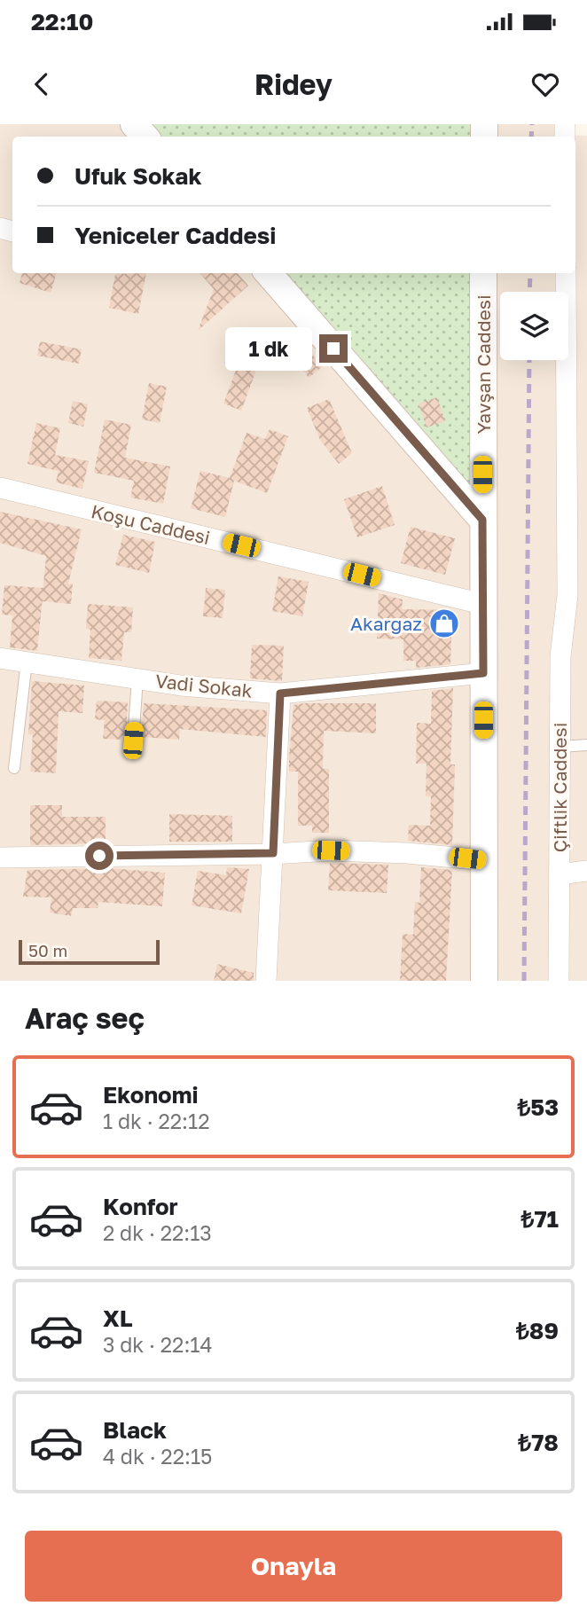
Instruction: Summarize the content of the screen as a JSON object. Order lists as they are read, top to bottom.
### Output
{
  "streets": {
    "street": [
      "Yavşan Caddesi",
      "Koşu Caddesi",
      "Vadi Sokak",
      "Çiftlik Caddesi"
    ]
  },
  "crossings": [
    ["Yavşan Caddesi", "Koşu Caddesi"],
    ["Yavşan Caddesi", "Vadi Sokak"]
  ],
  "places": {
    "shop": ["Akargaz"]
  },
  "scale_bar": "50 m",
  "page": {
    "status": "22:10",
    "header": "Ridey",
    "banner": ["Ufuk Sokak", "Yeniceler Caddesi"],
    "bubble": "1 dk",
    "scale": "50 m",
    "heading": "Araç seç",
    "list": [
      {
        "name": "Ekonomi",
        "note": "1 dk · 22:12",
        "value": "₺53"
      },
      {
        "name": "Konfor",
        "note": "2 dk · 22:13",
        "value": "₺71"
      },
      {
        "name": "XL",
        "note": "3 dk · 22:14",
        "value": "₺89"
      },
      {
        "name": "Black",
        "note": "4 dk · 22:15",
        "value": "₺78"
      }
    ],
    "buttons": "Onayla"
  }
}
